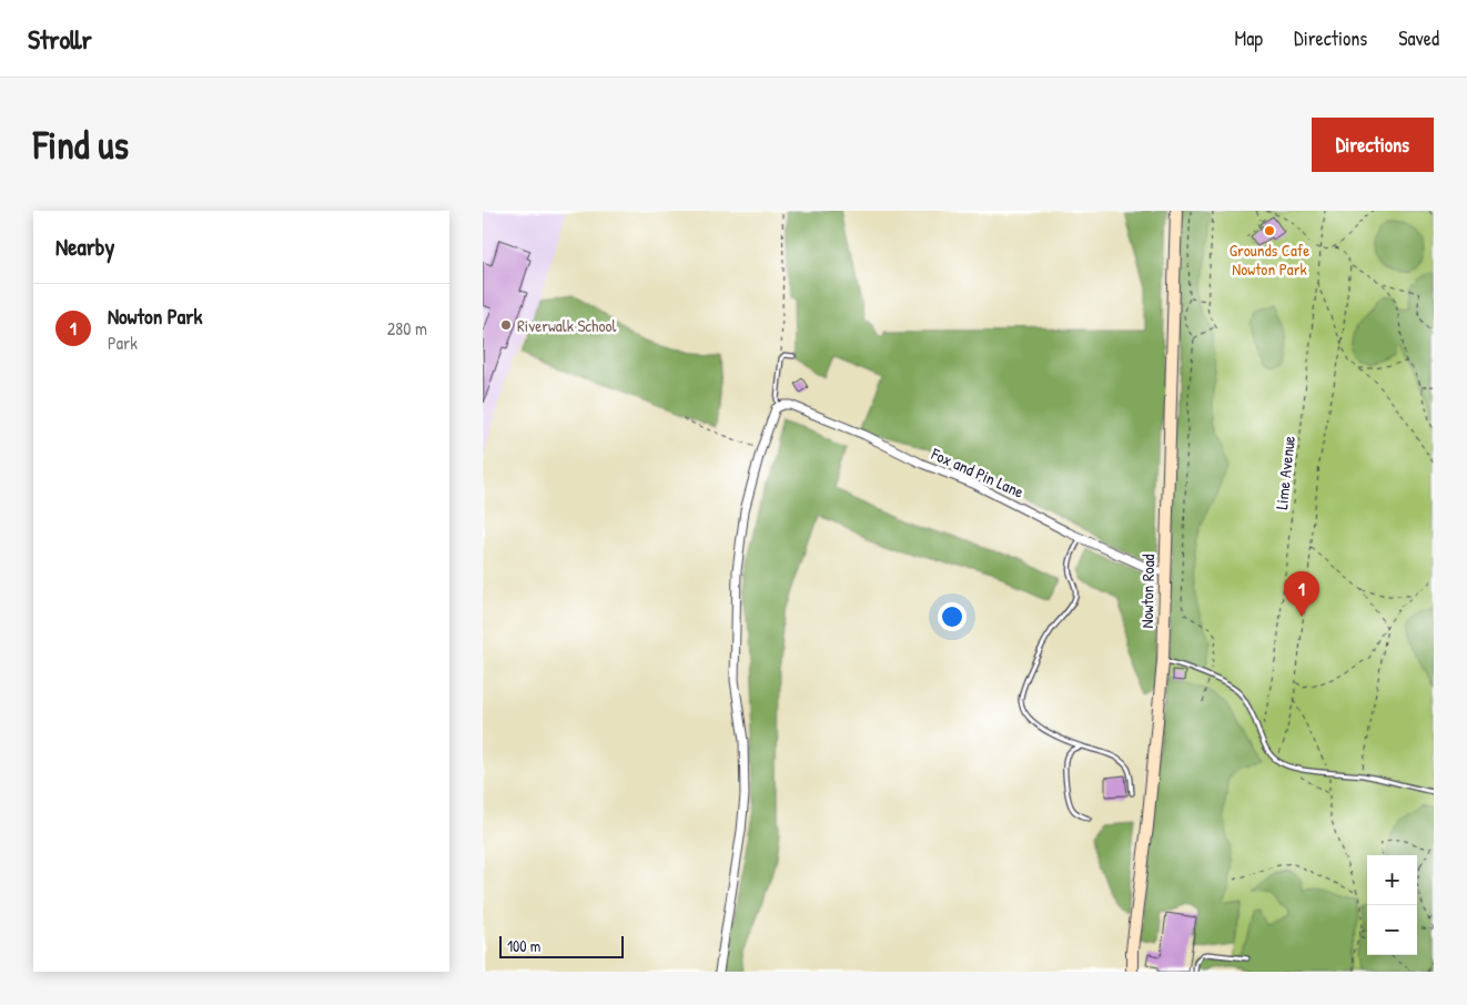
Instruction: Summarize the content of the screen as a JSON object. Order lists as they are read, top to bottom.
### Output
{
  "streets": {
    "street": ["Fox and Pin Lane", "Nowton Road"],
    "path": ["Lime Avenue"]
  },
  "crossings": [
    ["Fox and Pin Lane", "Nowton Road"]
  ],
  "places": ["Grounds Cafe Nowton Park", "Riverwalk School"],
  "scale_bar": "100 m",
  "page": {
    "header": "Strollr",
    "nav": ["Map", "Directions", "Saved"],
    "buttons": "Directions",
    "title": "Find us",
    "heading": "Nearby",
    "list": [
      {
        "mark": "1",
        "name": "Nowton Park",
        "note": "Park",
        "value": "280 m"
      }
    ],
    "pins": "1",
    "map_buttons": ["+", "−"],
    "scale": "100 m"
  }
}
